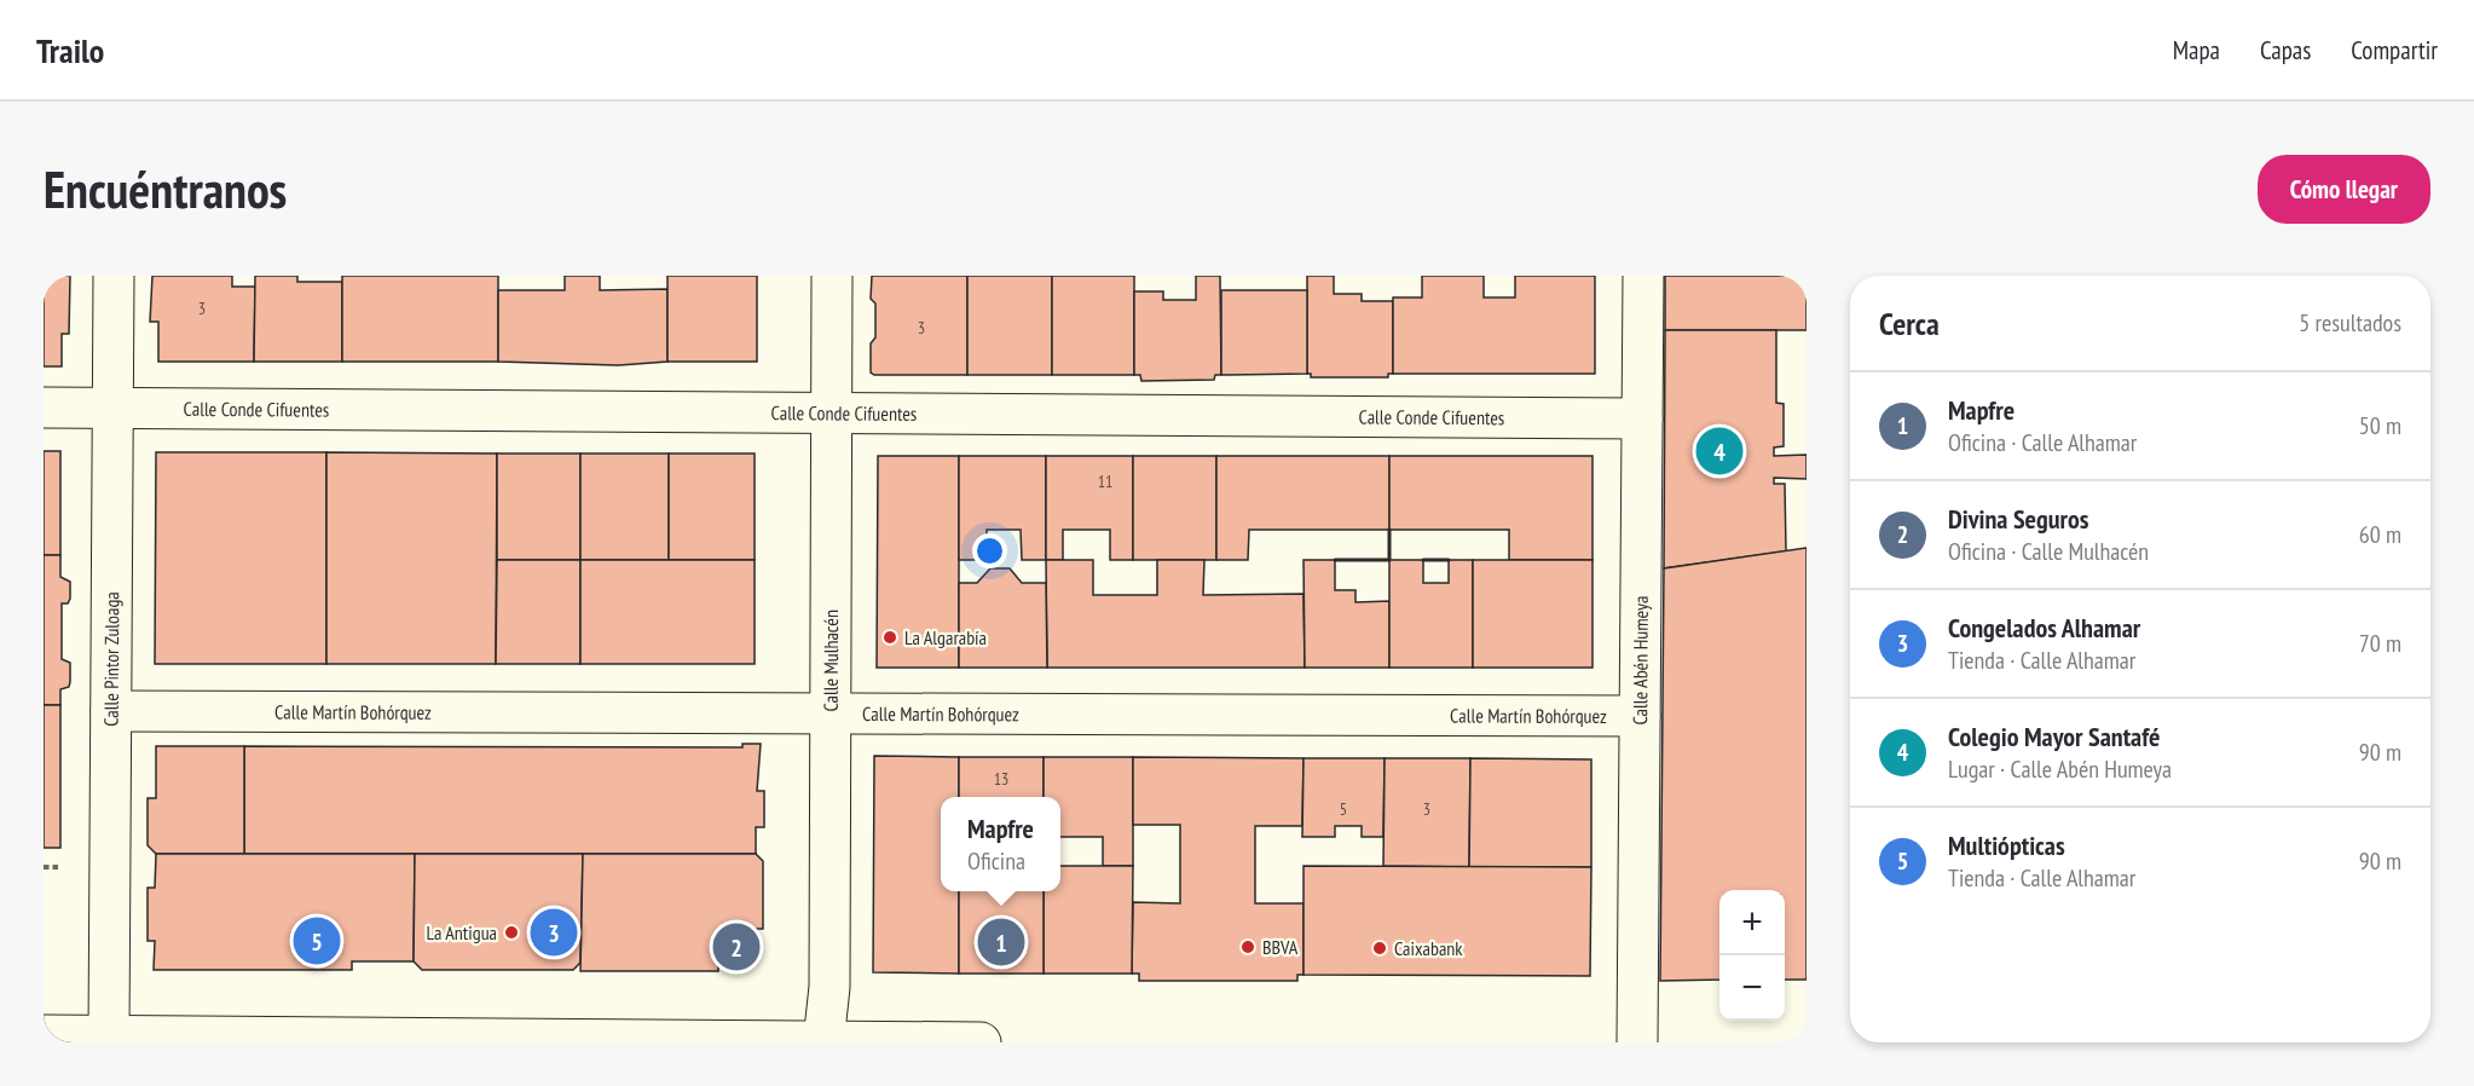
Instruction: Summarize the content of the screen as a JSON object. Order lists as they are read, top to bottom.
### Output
{
  "streets": {
    "street": [
      "Calle Conde Cifuentes",
      "Calle Pintor Zuloaga",
      "Calle Mulhacén",
      "Calle Abén Humeya",
      "Calle Martín Bohórquez"
    ]
  },
  "crossings": [
    ["Calle Conde Cifuentes", "Calle Pintor Zuloaga"],
    ["Calle Conde Cifuentes", "Calle Mulhacén"],
    ["Calle Conde Cifuentes", "Calle Abén Humeya"],
    ["Calle Pintor Zuloaga", "Calle Martín Bohórquez"],
    ["Calle Mulhacén", "Calle Martín Bohórquez"],
    ["Calle Abén Humeya", "Calle Martín Bohórquez"]
  ],
  "places": [
    "La Algarabía",
    "La Antigua",
    "BBVA",
    "Caixabank"
  ],
  "house_numbers": [
    "3",
    "3",
    "11",
    "13",
    "5",
    "3"
  ],
  "page": {
    "header": "Trailo",
    "nav": ["Mapa", "Capas", "Compartir"],
    "buttons": "Cómo llegar",
    "title": "Encuéntranos",
    "heading": ["Cerca", "5 resultados"],
    "list": [
      {
        "mark": "1",
        "name": "Mapfre",
        "note": "Oficina · Calle Alhamar",
        "value": "50 m"
      },
      {
        "mark": "2",
        "name": "Divina Seguros",
        "note": "Oficina · Calle Mulhacén",
        "value": "60 m"
      },
      {
        "mark": "3",
        "name": "Congelados Alhamar",
        "note": "Tienda · Calle Alhamar",
        "value": "70 m"
      },
      {
        "mark": "4",
        "name": "Colegio Mayor Santafé",
        "note": "Lugar · Calle Abén Humeya",
        "value": "90 m"
      },
      {
        "mark": "5",
        "name": "Multiópticas",
        "note": "Tienda · Calle Alhamar",
        "value": "90 m"
      }
    ],
    "pins": [
      "4",
      "3",
      "5",
      "1",
      "2"
    ],
    "popup": ["Mapfre", "Oficina"],
    "map_buttons": ["+", "−"]
  }
}
